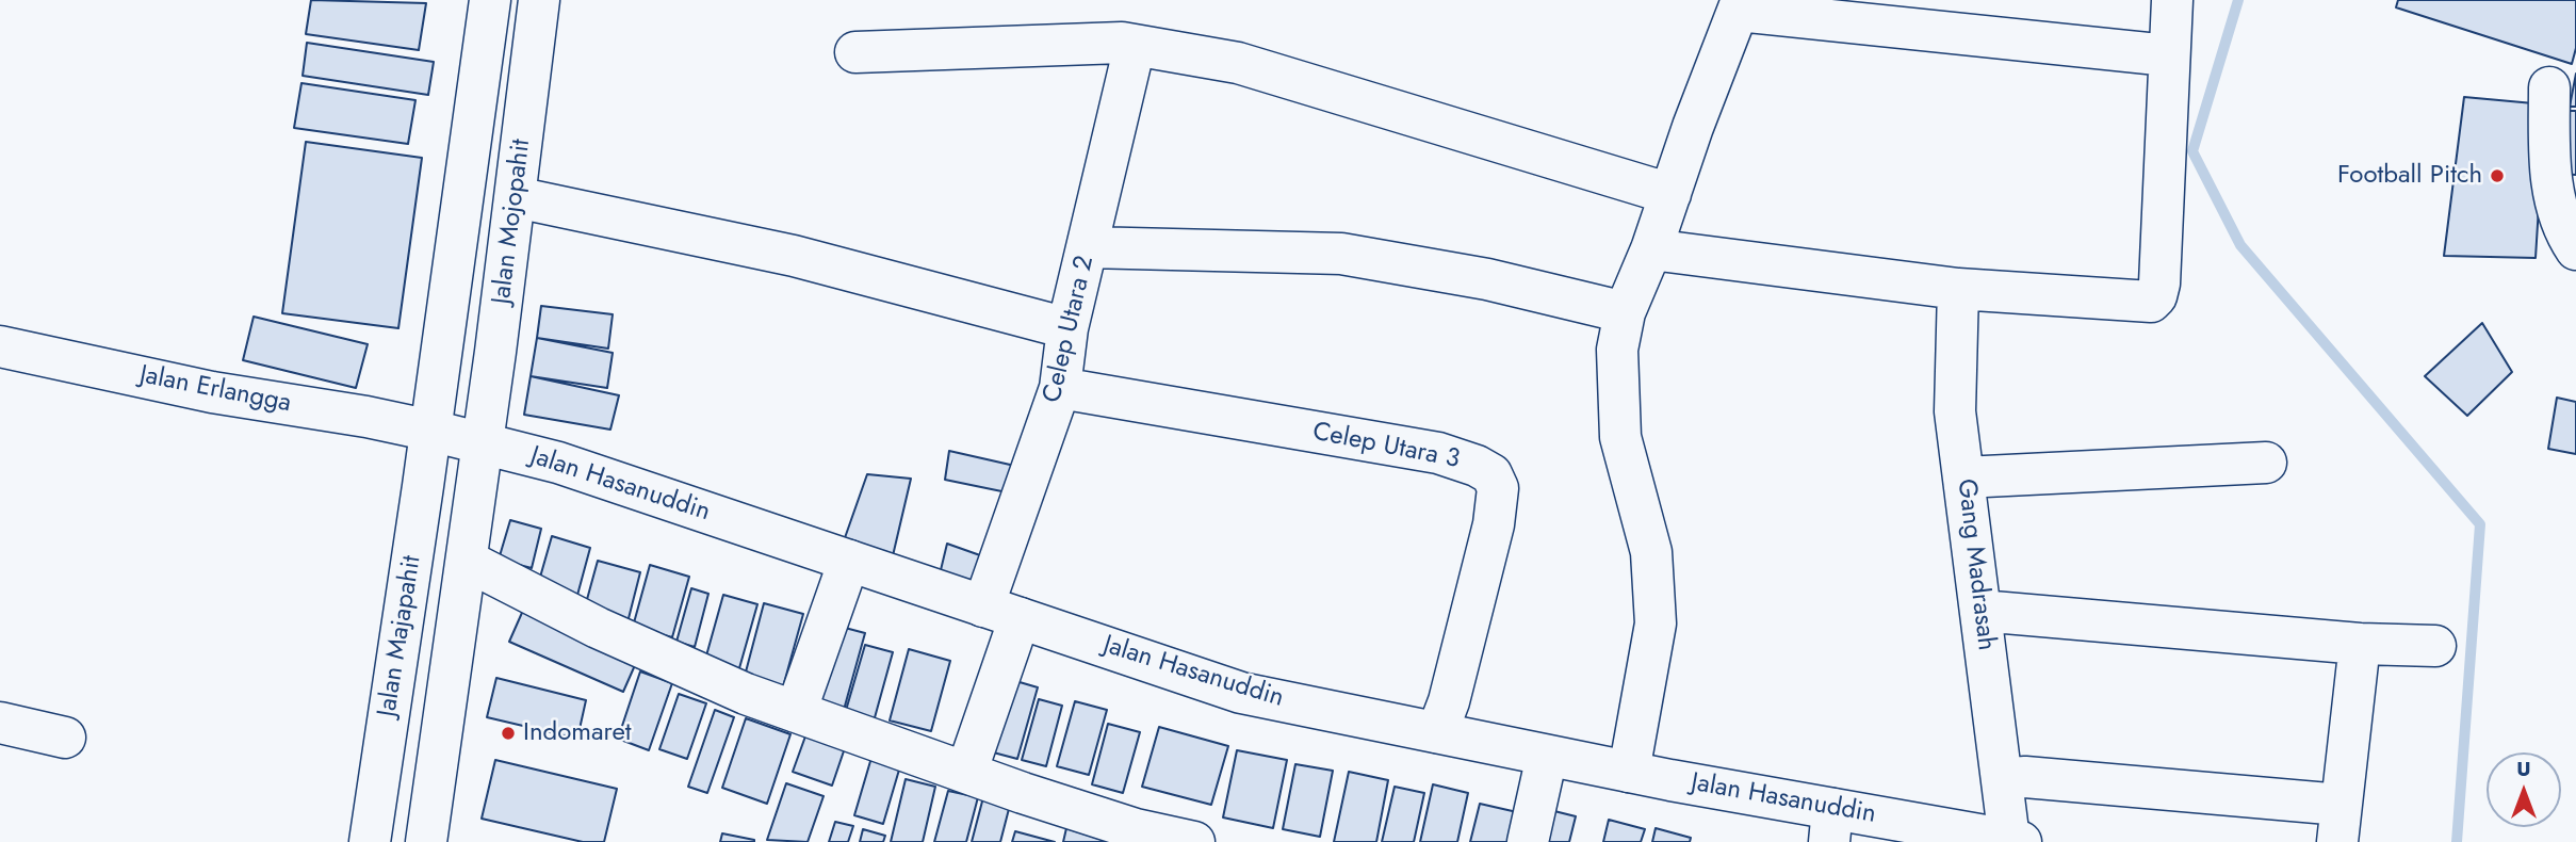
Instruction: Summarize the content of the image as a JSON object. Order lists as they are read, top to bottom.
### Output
{
  "streets": {
    "main road": [
      "Jalan Mojopahit",
      "Celep Utara 2",
      "Jalan Erlangga",
      "Celep Utara 3",
      "Jalan Hasanuddin",
      "Gang Madrasah",
      "Jalan Majapahit"
    ]
  },
  "crossings": [
    ["Jalan Mojopahit", "Jalan Erlangga"],
    ["Jalan Mojopahit", "Jalan Hasanuddin"],
    ["Jalan Mojopahit", "Jalan Majapahit"],
    ["Celep Utara 2", "Celep Utara 3"],
    ["Celep Utara 2", "Jalan Hasanuddin"],
    ["Jalan Erlangga", "Jalan Hasanuddin"],
    ["Jalan Erlangga", "Jalan Majapahit"],
    ["Celep Utara 3", "Jalan Hasanuddin"],
    ["Jalan Hasanuddin", "Gang Madrasah"],
    ["Jalan Hasanuddin", "Jalan Majapahit"]
  ],
  "places": ["Football Pitch", "Indomaret"],
  "north": "top"
}
